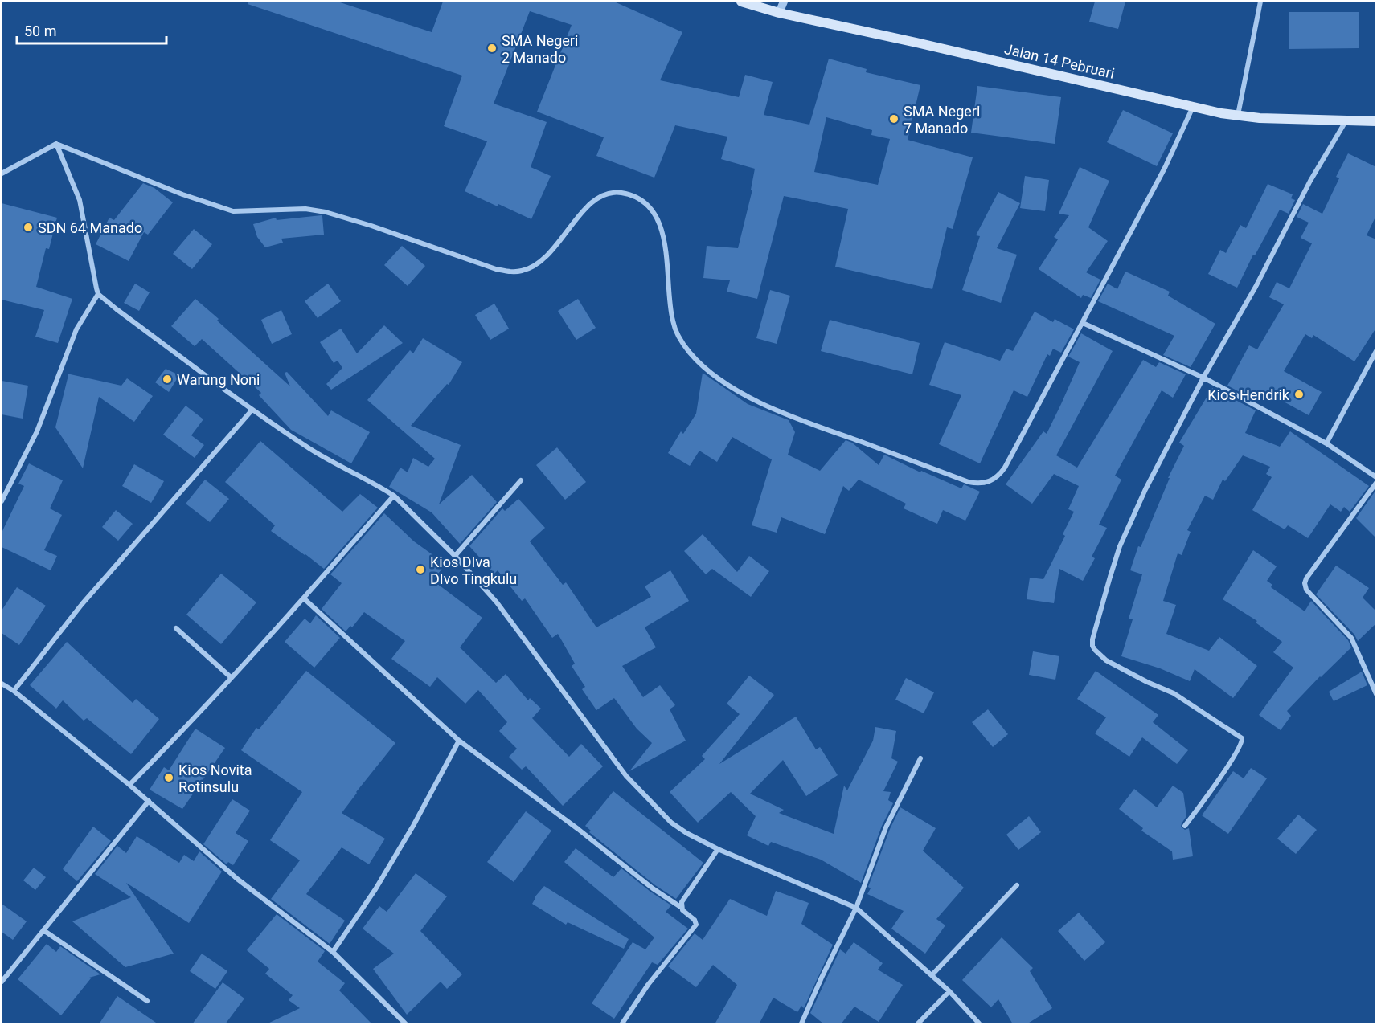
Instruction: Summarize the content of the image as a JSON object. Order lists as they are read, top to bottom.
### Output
{
  "streets": {
    "main road": ["Jalan 14 Pebruari"]
  },
  "places": [
    "SMA Negeri 2 Manado",
    "SMA Negeri 7 Manado",
    "SDN 64 Manado",
    "Warung Noni",
    "Kios Hendrik",
    "Kios DIva DIvo Tingkulu",
    "Kios Novita Rotinsulu"
  ],
  "scale_bar": "50 m"
}
